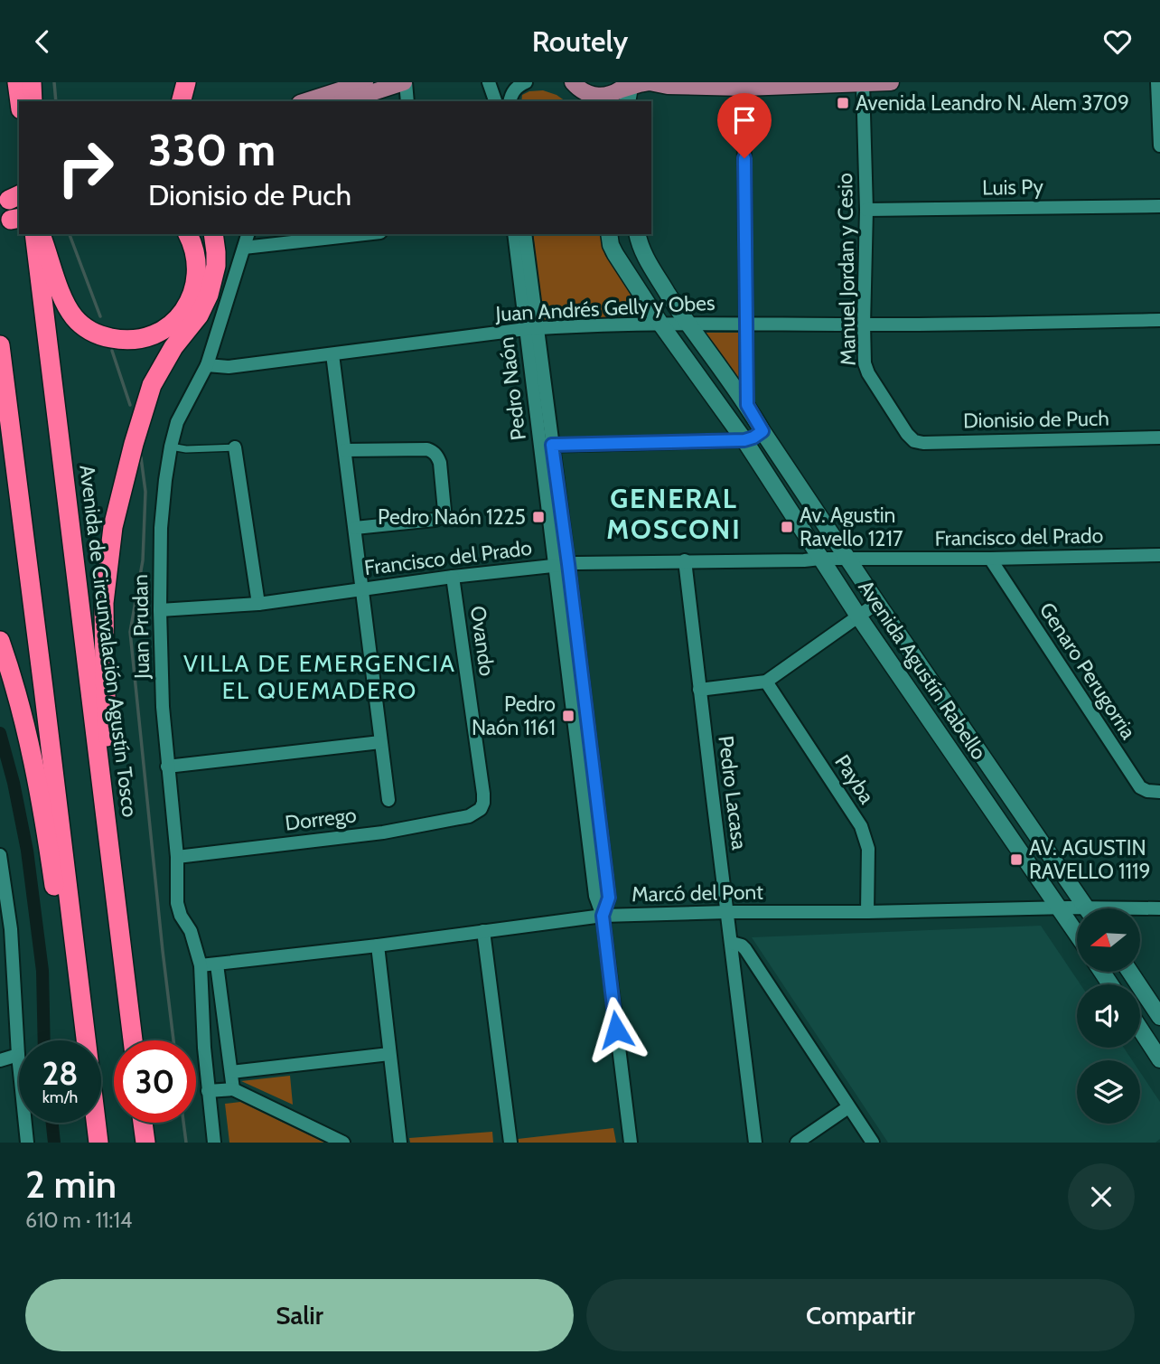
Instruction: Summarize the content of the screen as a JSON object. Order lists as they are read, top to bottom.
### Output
{
  "streets": {
    "highway": ["Avenida de Circunvalación Agustín Tosco"],
    "main road": ["Avenida Agustín Rabello"],
    "street": [
      "Luis Py",
      "Manuel Jordan y Cesio",
      "Juan Andrés Gelly y Obes",
      "Pedro Naón",
      "Dionisio de Puch",
      "Francisco del Prado",
      "Juan Prudan",
      "Ovando",
      "Genaro Perugorria",
      "Payba",
      "Pedro Lacasa",
      "Dorrego",
      "Marcó del Pont"
    ]
  },
  "crossings": [
    ["Luis Py", "Manuel Jordan y Cesio"],
    ["Manuel Jordan y Cesio", "Juan Andrés Gelly y Obes"],
    ["Manuel Jordan y Cesio", "Dionisio de Puch"],
    ["Juan Andrés Gelly y Obes", "Pedro Naón"],
    ["Juan Andrés Gelly y Obes", "Juan Prudan"],
    ["Juan Andrés Gelly y Obes", "Avenida Agustín Rabello"],
    ["Pedro Naón", "Francisco del Prado"],
    ["Pedro Naón", "Marcó del Pont"],
    ["Francisco del Prado", "Juan Prudan"],
    ["Francisco del Prado", "Ovando"],
    ["Francisco del Prado", "Avenida Agustín Rabello"],
    ["Francisco del Prado", "Genaro Perugorria"],
    ["Francisco del Prado", "Pedro Lacasa"],
    ["Juan Prudan", "Dorrego"],
    ["Juan Prudan", "Marcó del Pont"],
    ["Ovando", "Dorrego"],
    ["Avenida Agustín Rabello", "Marcó del Pont"],
    ["Payba", "Marcó del Pont"],
    ["Pedro Lacasa", "Marcó del Pont"]
  ],
  "districts": ["GENERAL MOSCONI", "VILLA DE EMERGENCIA EL QUEMADERO"],
  "places": {
    "transit": [
      "Avenida Leandro N. Alem 3709",
      "Pedro Naón 1225",
      "Av. Agustin Ravello 1217",
      "Pedro Naón 1161",
      "AV. AGUSTIN RAVELLO 1119"
    ]
  },
  "north": "left",
  "page": {
    "header": "Routely",
    "turn": ["330 m", "Dionisio de Puch"],
    "speed": "28 km/h",
    "limit": "30",
    "heading": ["2 min", "610 m · 11:14"],
    "buttons": ["Salir", "Compartir"]
  }
}
